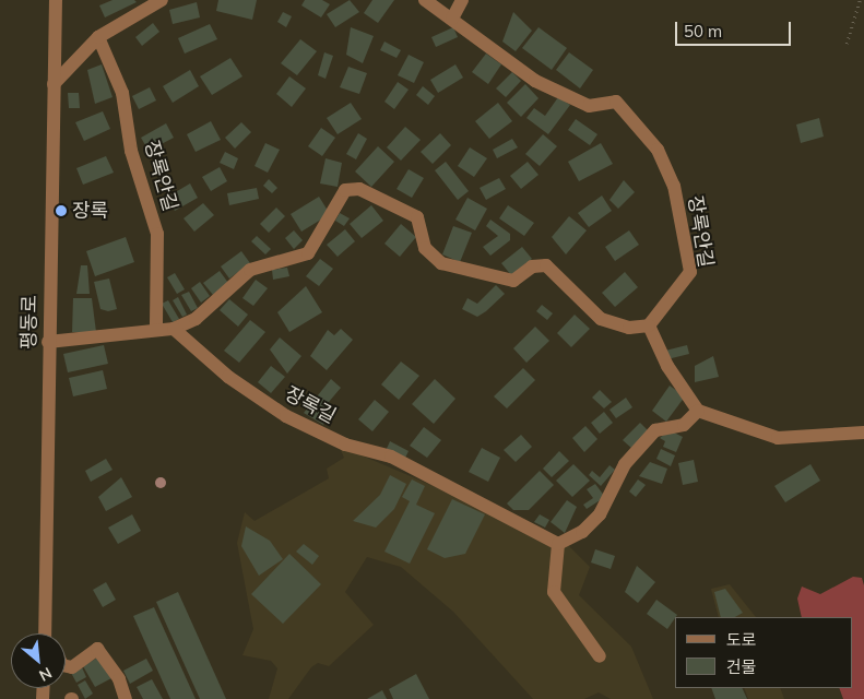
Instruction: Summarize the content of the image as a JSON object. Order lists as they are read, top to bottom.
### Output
{
  "streets": {
    "street": ["장록안길", "평동로", "장록길"]
  },
  "places": ["장록"],
  "legend": ["도로", "건물"],
  "scale_bar": "50 m",
  "north": "bottom right"
}
